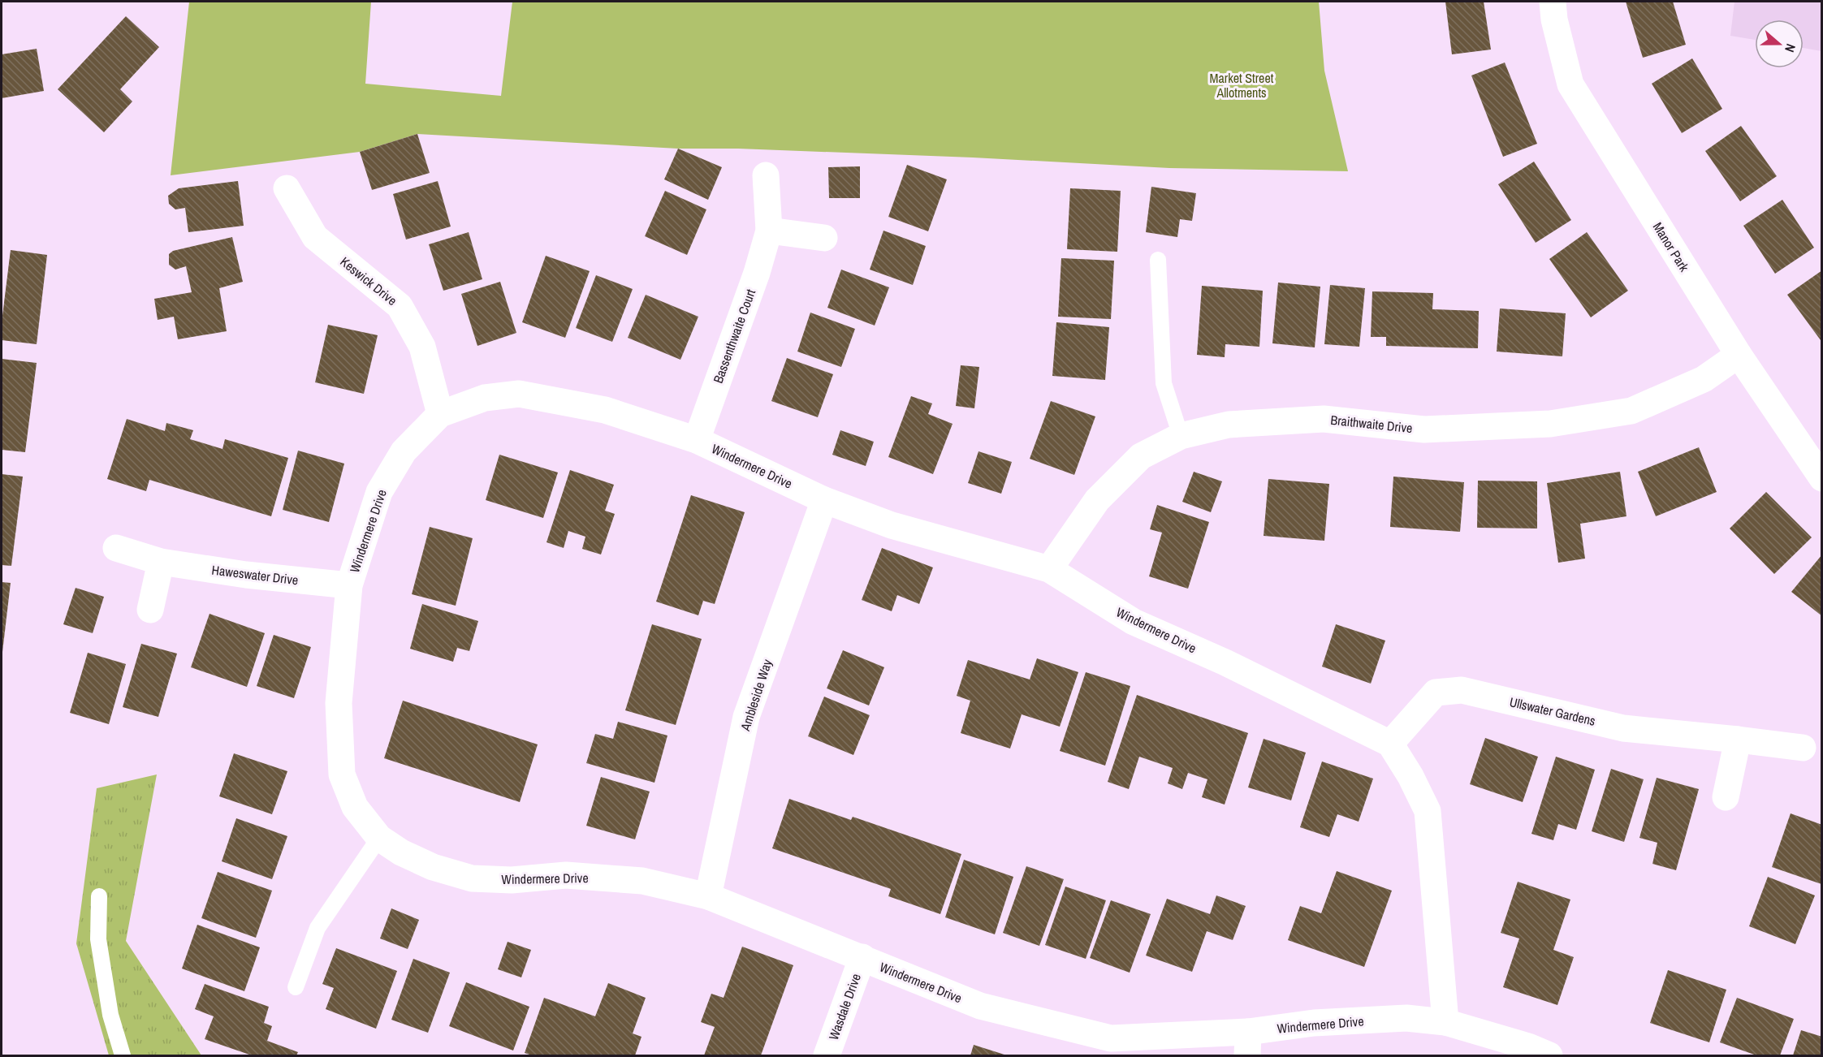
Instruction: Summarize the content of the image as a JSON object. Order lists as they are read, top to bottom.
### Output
{
  "streets": {
    "street": [
      "Manor Park",
      "Keswick Drive",
      "Bassenthwaite Court",
      "Braithwaite Drive",
      "Windermere Drive",
      "Haweswater Drive",
      "Ambleside Way",
      "Ullswater Gardens",
      "Wasdale Drive"
    ]
  },
  "crossings": [
    ["Manor Park", "Braithwaite Drive"],
    ["Keswick Drive", "Windermere Drive"],
    ["Bassenthwaite Court", "Windermere Drive"],
    ["Braithwaite Drive", "Windermere Drive"],
    ["Windermere Drive", "Haweswater Drive"],
    ["Windermere Drive", "Ambleside Way"],
    ["Windermere Drive", "Ullswater Gardens"],
    ["Windermere Drive", "Wasdale Drive"]
  ],
  "parks": ["Market Street Allotments"],
  "north": "right"
}
